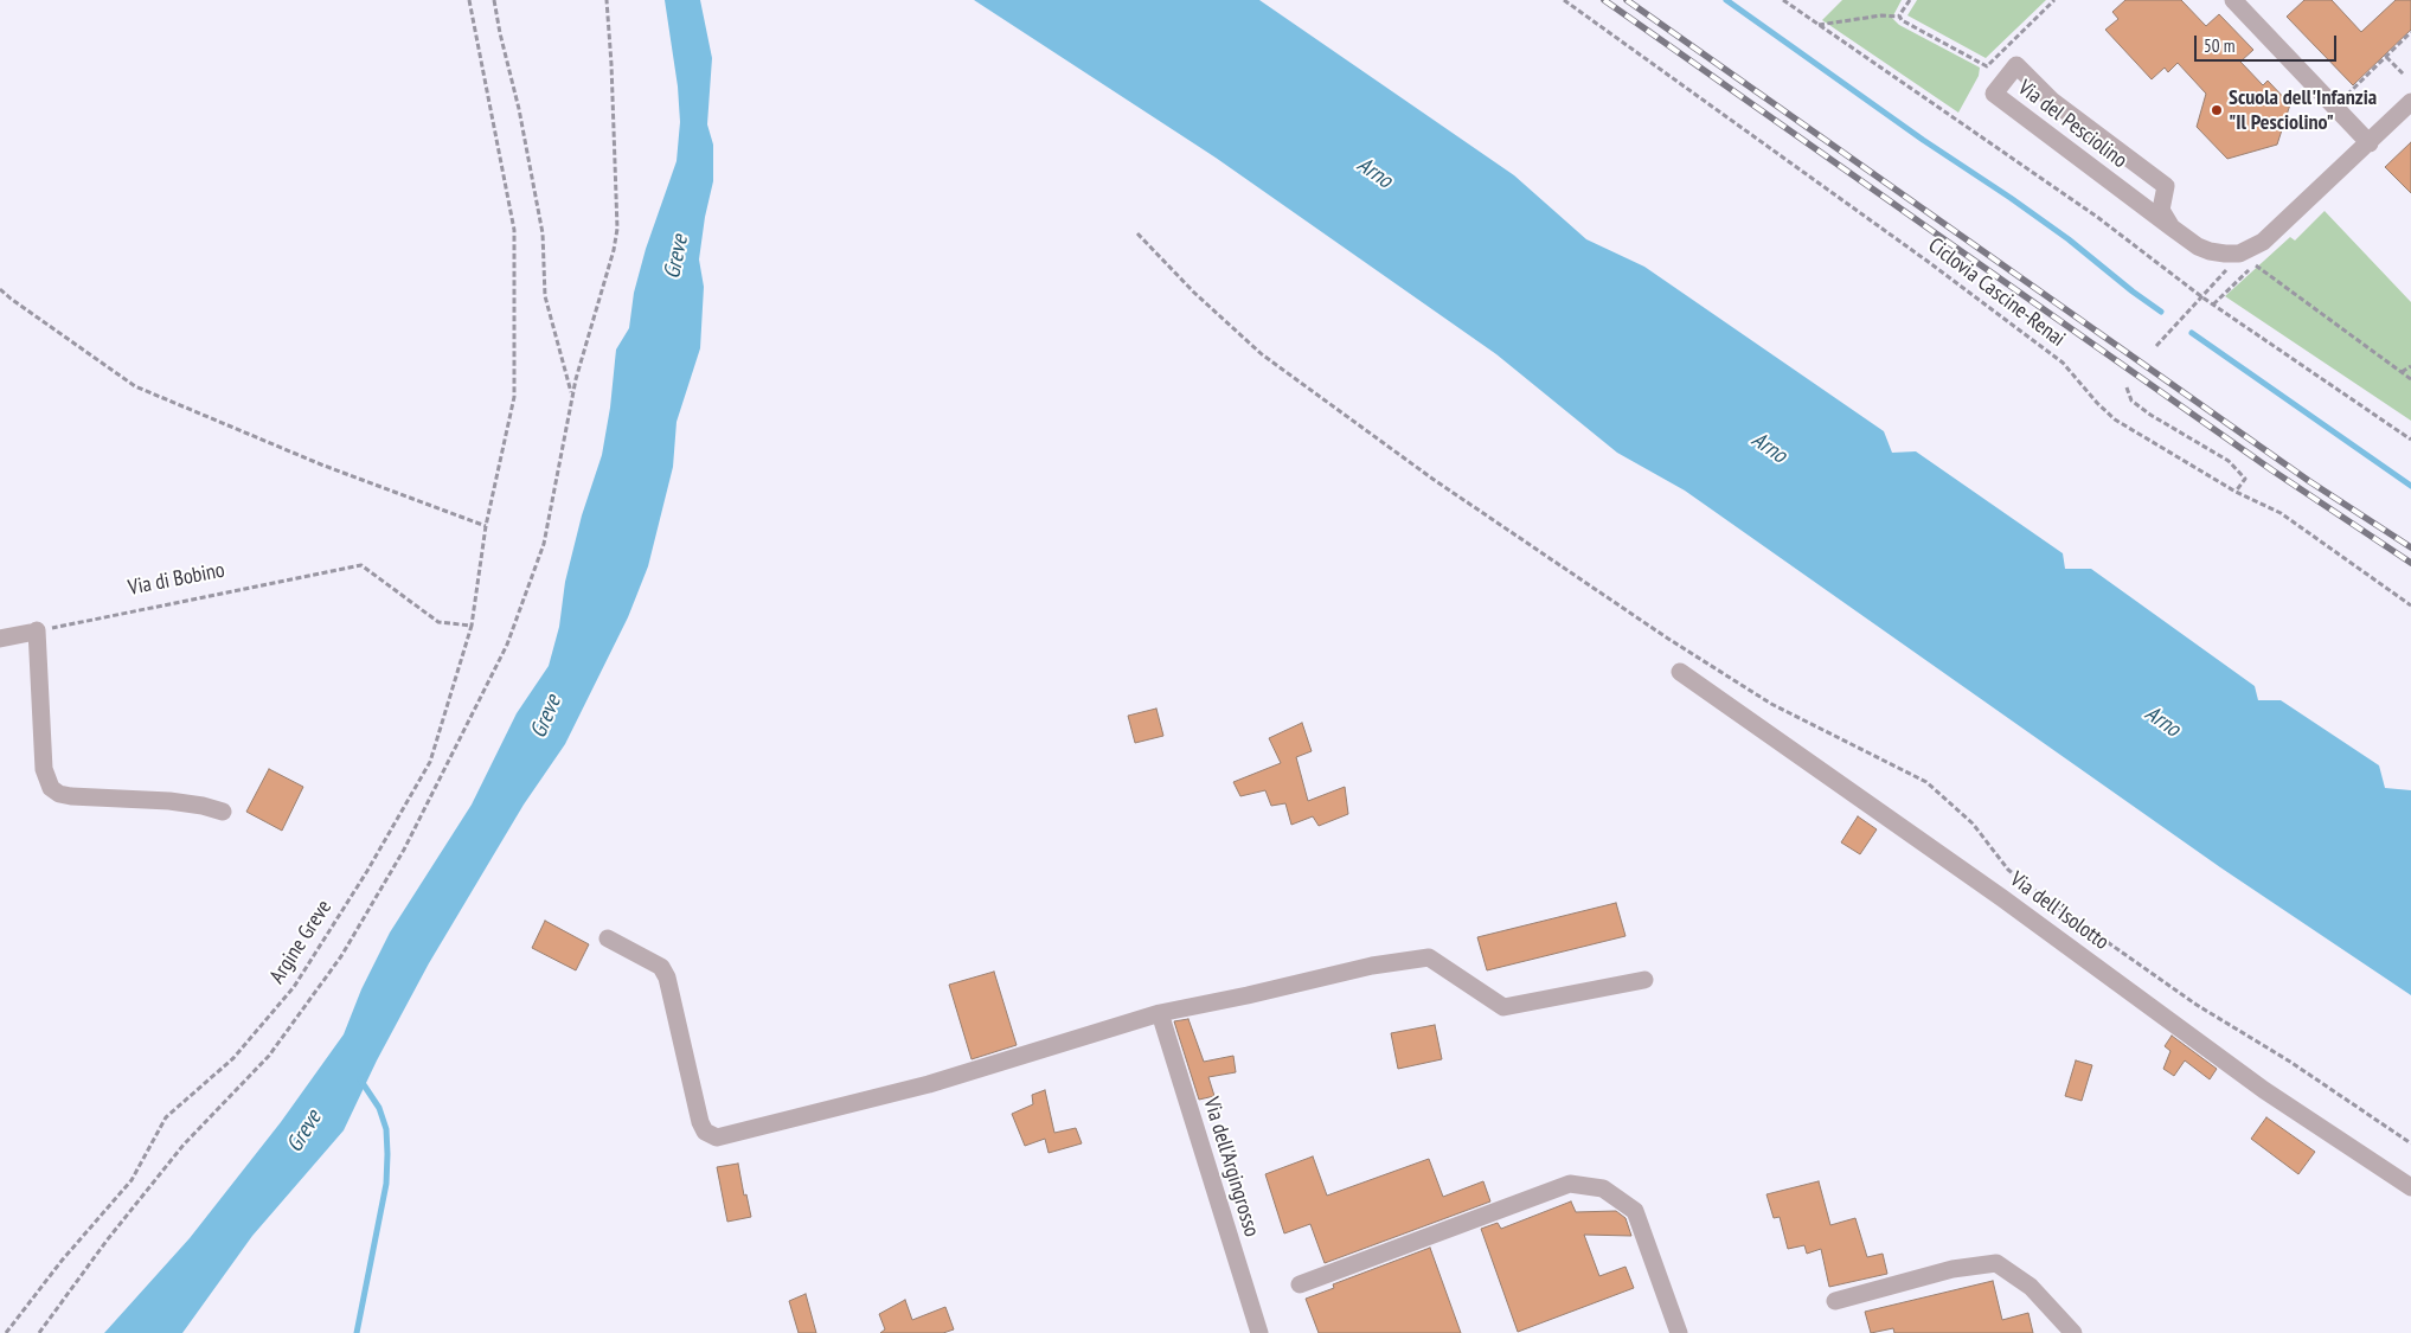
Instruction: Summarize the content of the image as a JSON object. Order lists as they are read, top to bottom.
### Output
{
  "streets": {
    "street": ["Via del Pesciolino", "Via dell'Isolotto", "Via dell'Argingrosso"],
    "path": ["Ciclovia Cascine-Renai", "Via di Bobino", "Argine Greve"]
  },
  "crossings": [
    ["Via di Bobino", "Argine Greve"]
  ],
  "water": ["Arno", "Greve"],
  "places": ["Scuola dell'Infanzia \"Il Pesciolino\""],
  "scale_bar": "50 m"
}
